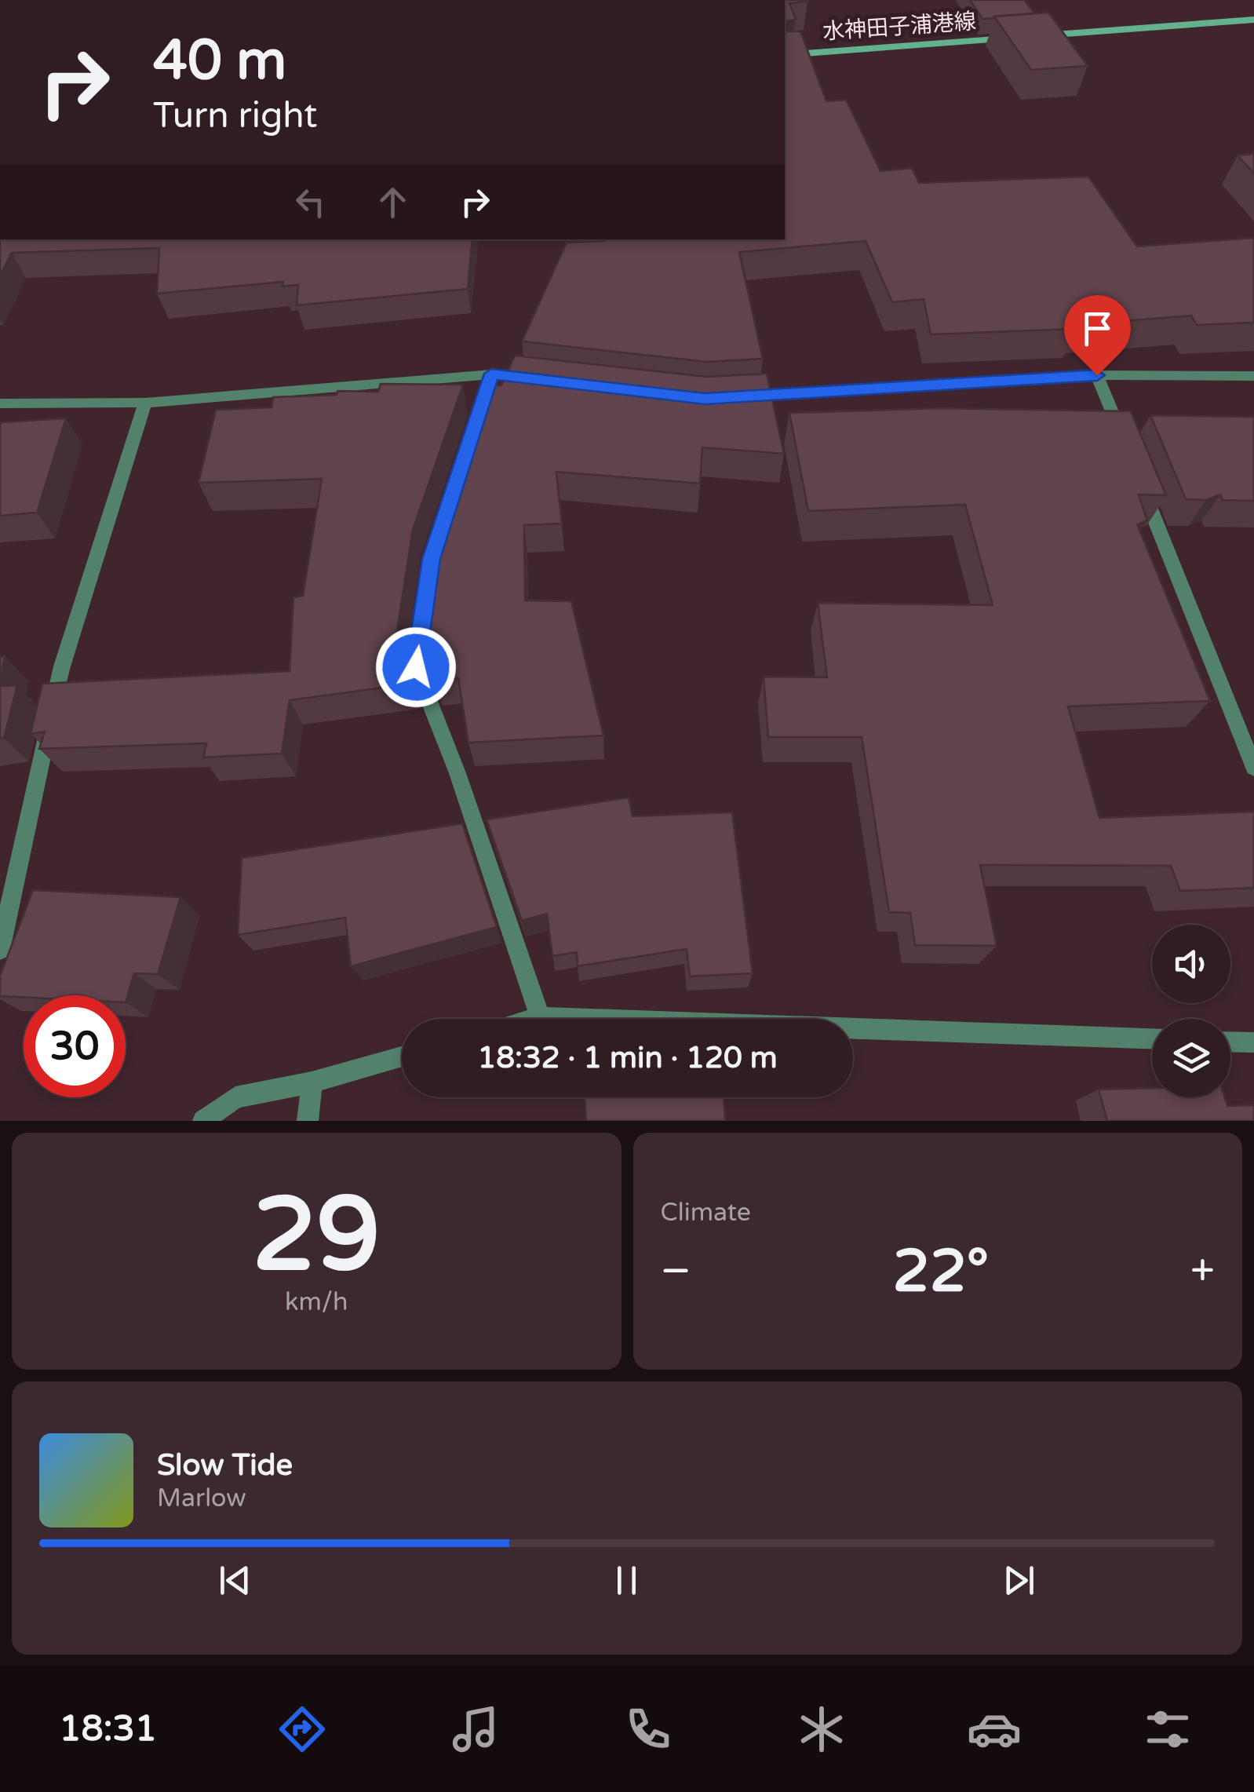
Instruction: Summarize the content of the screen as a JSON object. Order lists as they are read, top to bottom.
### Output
{
  "streets": {
    "main road": ["水神田子浦港線"]
  },
  "page": {
    "turn": ["40 m", "Turn right"],
    "limit": "30",
    "trip": "18:32 · 1 min · 120 m",
    "tile": [
      ["29", "km/h"],
      "Climate"
    ],
    "heat": ["−", "22°", "+"],
    "song": ["Slow Tide", "Marlow"],
    "tabs": "18:31"
  }
}
